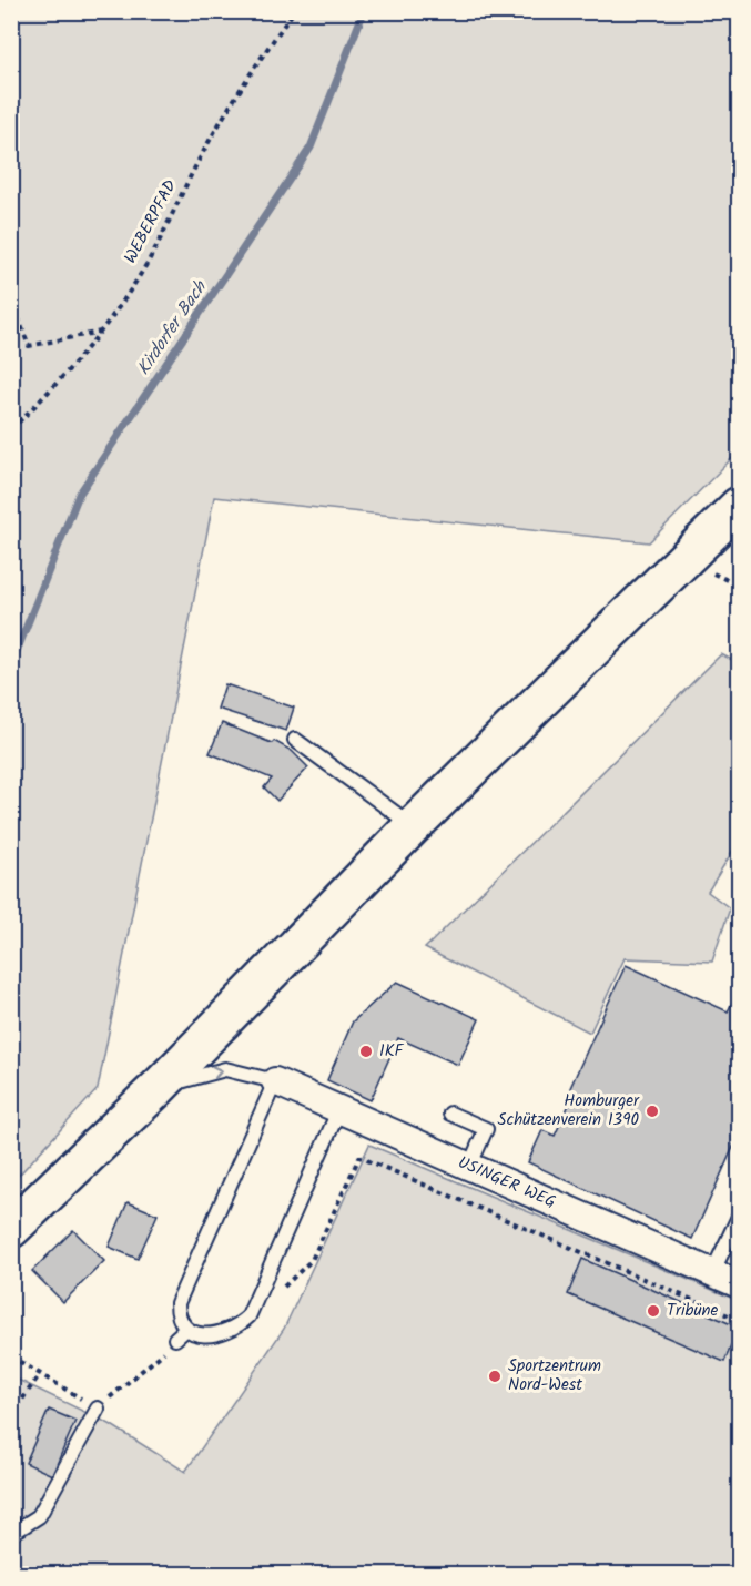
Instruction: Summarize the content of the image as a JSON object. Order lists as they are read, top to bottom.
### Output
{
  "streets": {
    "street": ["USINGER WEG"],
    "path": ["WEBERPFAD"]
  },
  "water": ["Kirdorfer Bach"],
  "places": [
    "IKF",
    "Homburger Schützenverein 1390",
    "Tribüne",
    "Sportzentrum Nord-West"
  ]
}
